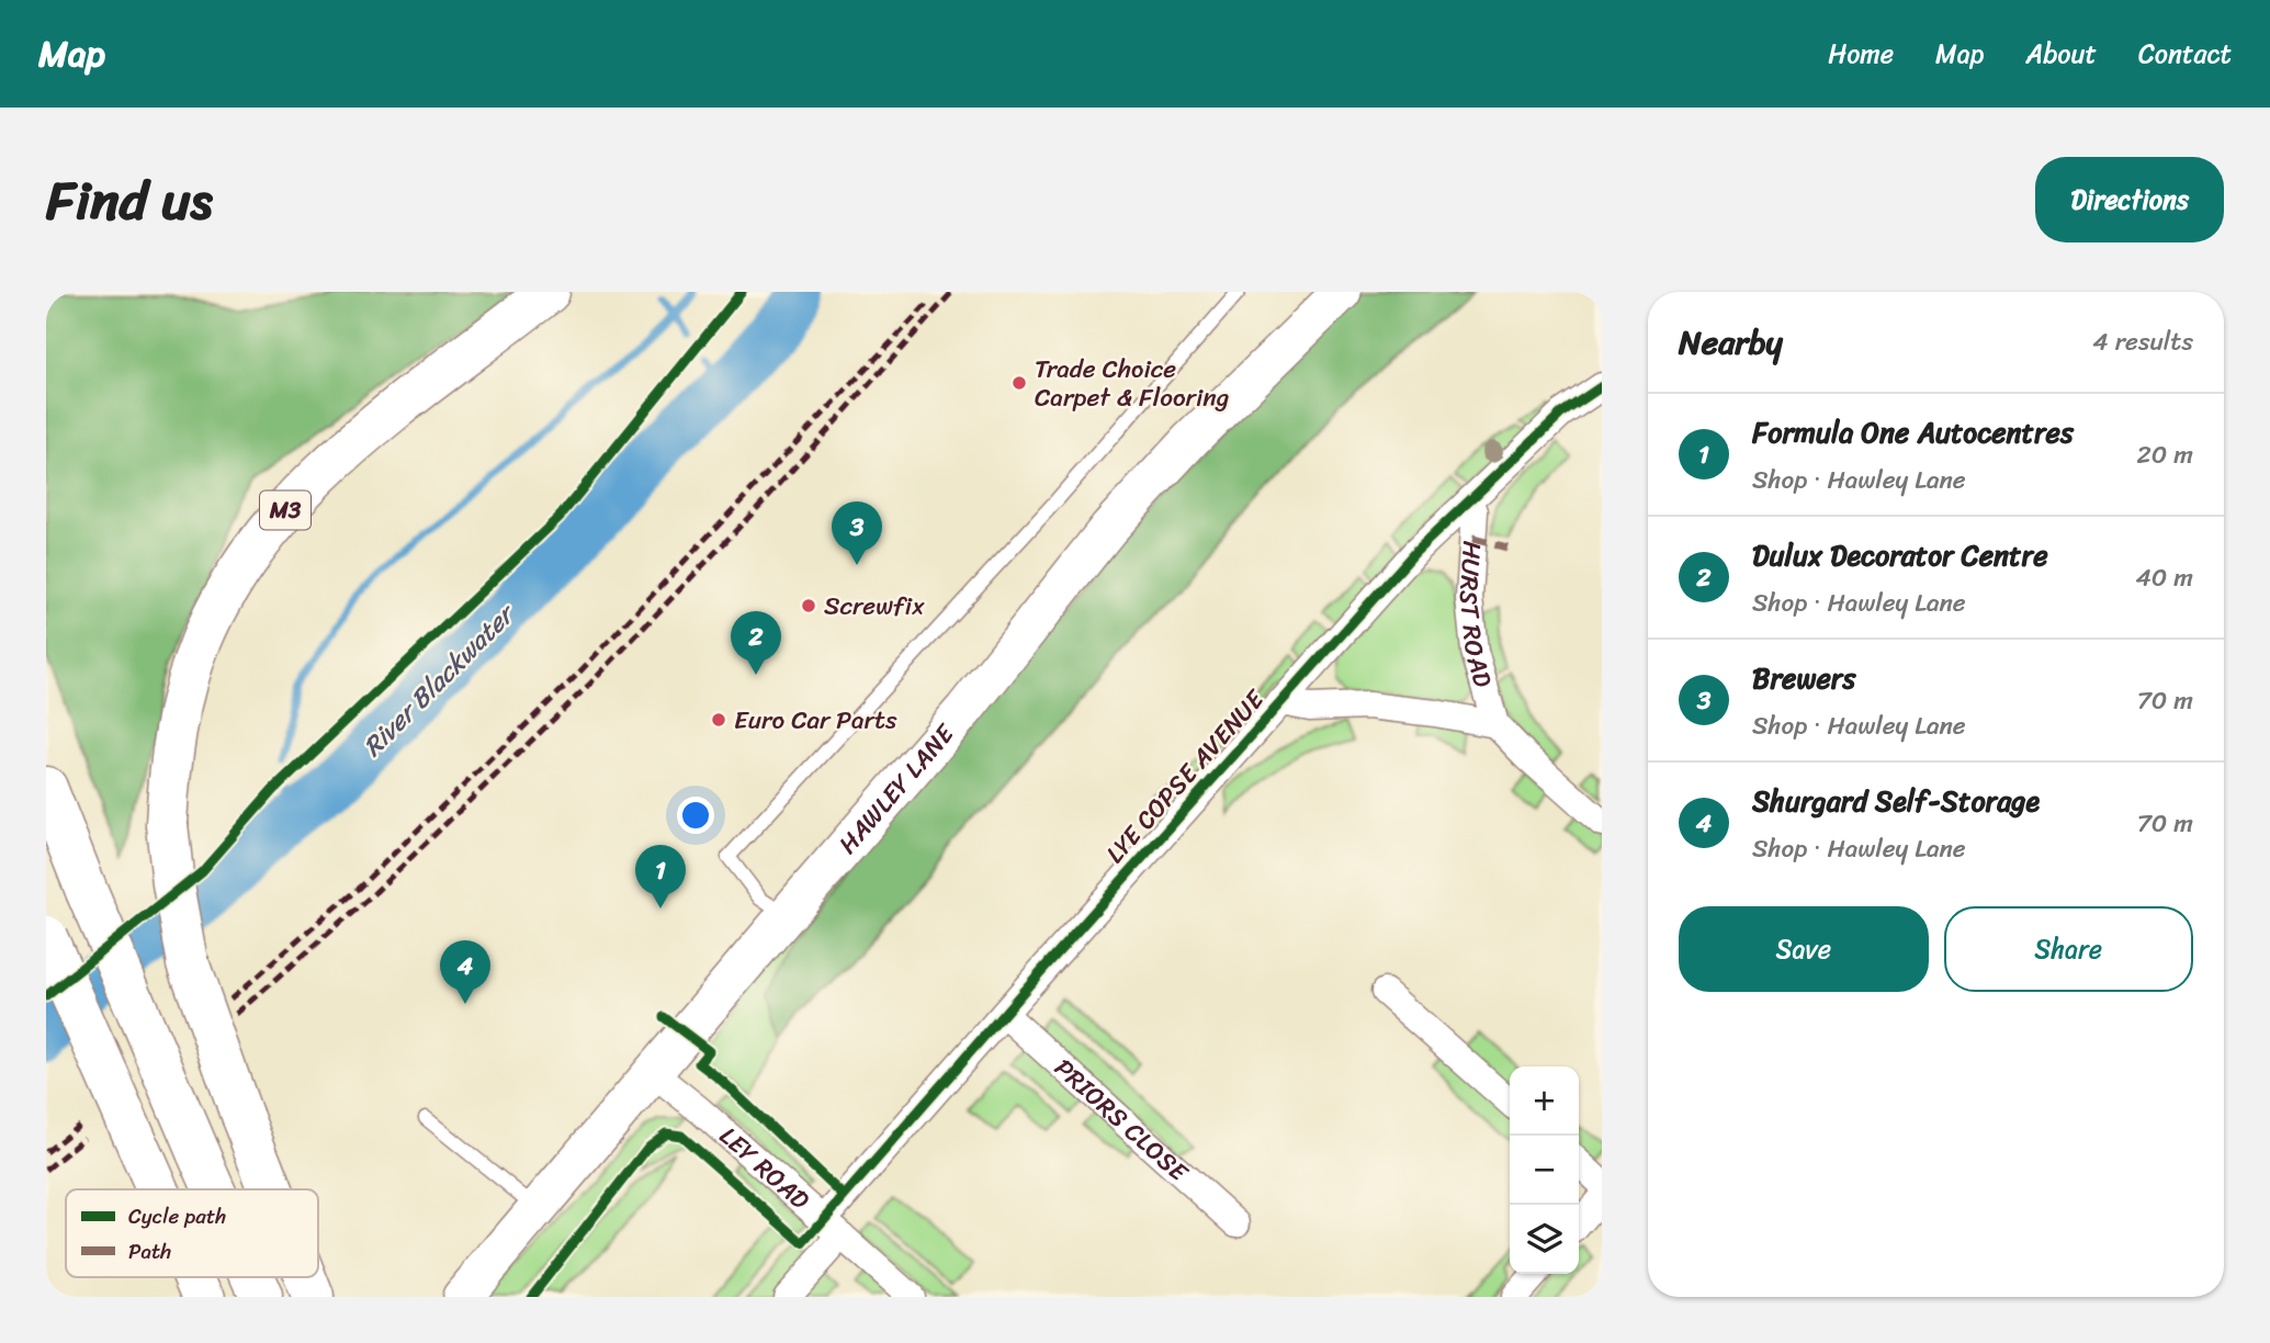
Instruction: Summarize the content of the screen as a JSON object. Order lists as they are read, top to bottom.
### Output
{
  "streets": {
    "highway": ["M3"],
    "main road": ["HAWLEY LANE"],
    "street": [
      "HURST ROAD",
      "LYE COPSE AVENUE",
      "PRIORS CLOSE",
      "LEY ROAD"
    ]
  },
  "crossings": [
    ["HURST ROAD", "LYE COPSE AVENUE"],
    ["LYE COPSE AVENUE", "PRIORS CLOSE"],
    ["LYE COPSE AVENUE", "LEY ROAD"],
    ["HAWLEY LANE", "LEY ROAD"]
  ],
  "water": ["River Blackwater"],
  "places": ["Trade Choice Carpet & Flooring", "Screwfix", "Euro Car Parts"],
  "legend": ["Cycle path", "Path"],
  "page": {
    "header": "Map",
    "nav": [
      "Home",
      "Map",
      "About",
      "Contact"
    ],
    "title": "Find us",
    "buttons": [
      "Directions",
      ["Save", "Share"]
    ],
    "heading": ["Nearby", "4 results"],
    "list": [
      {
        "mark": "1",
        "name": "Formula One Autocentres",
        "note": "Shop · Hawley Lane",
        "value": "20 m"
      },
      {
        "mark": "2",
        "name": "Dulux Decorator Centre",
        "note": "Shop · Hawley Lane",
        "value": "40 m"
      },
      {
        "mark": "3",
        "name": "Brewers",
        "note": "Shop · Hawley Lane",
        "value": "70 m"
      },
      {
        "mark": "4",
        "name": "Shurgard Self-Storage",
        "note": "Shop · Hawley Lane",
        "value": "70 m"
      }
    ],
    "pins": [
      "3",
      "2",
      "1",
      "4"
    ],
    "map_buttons": ["+", "−"]
  }
}
